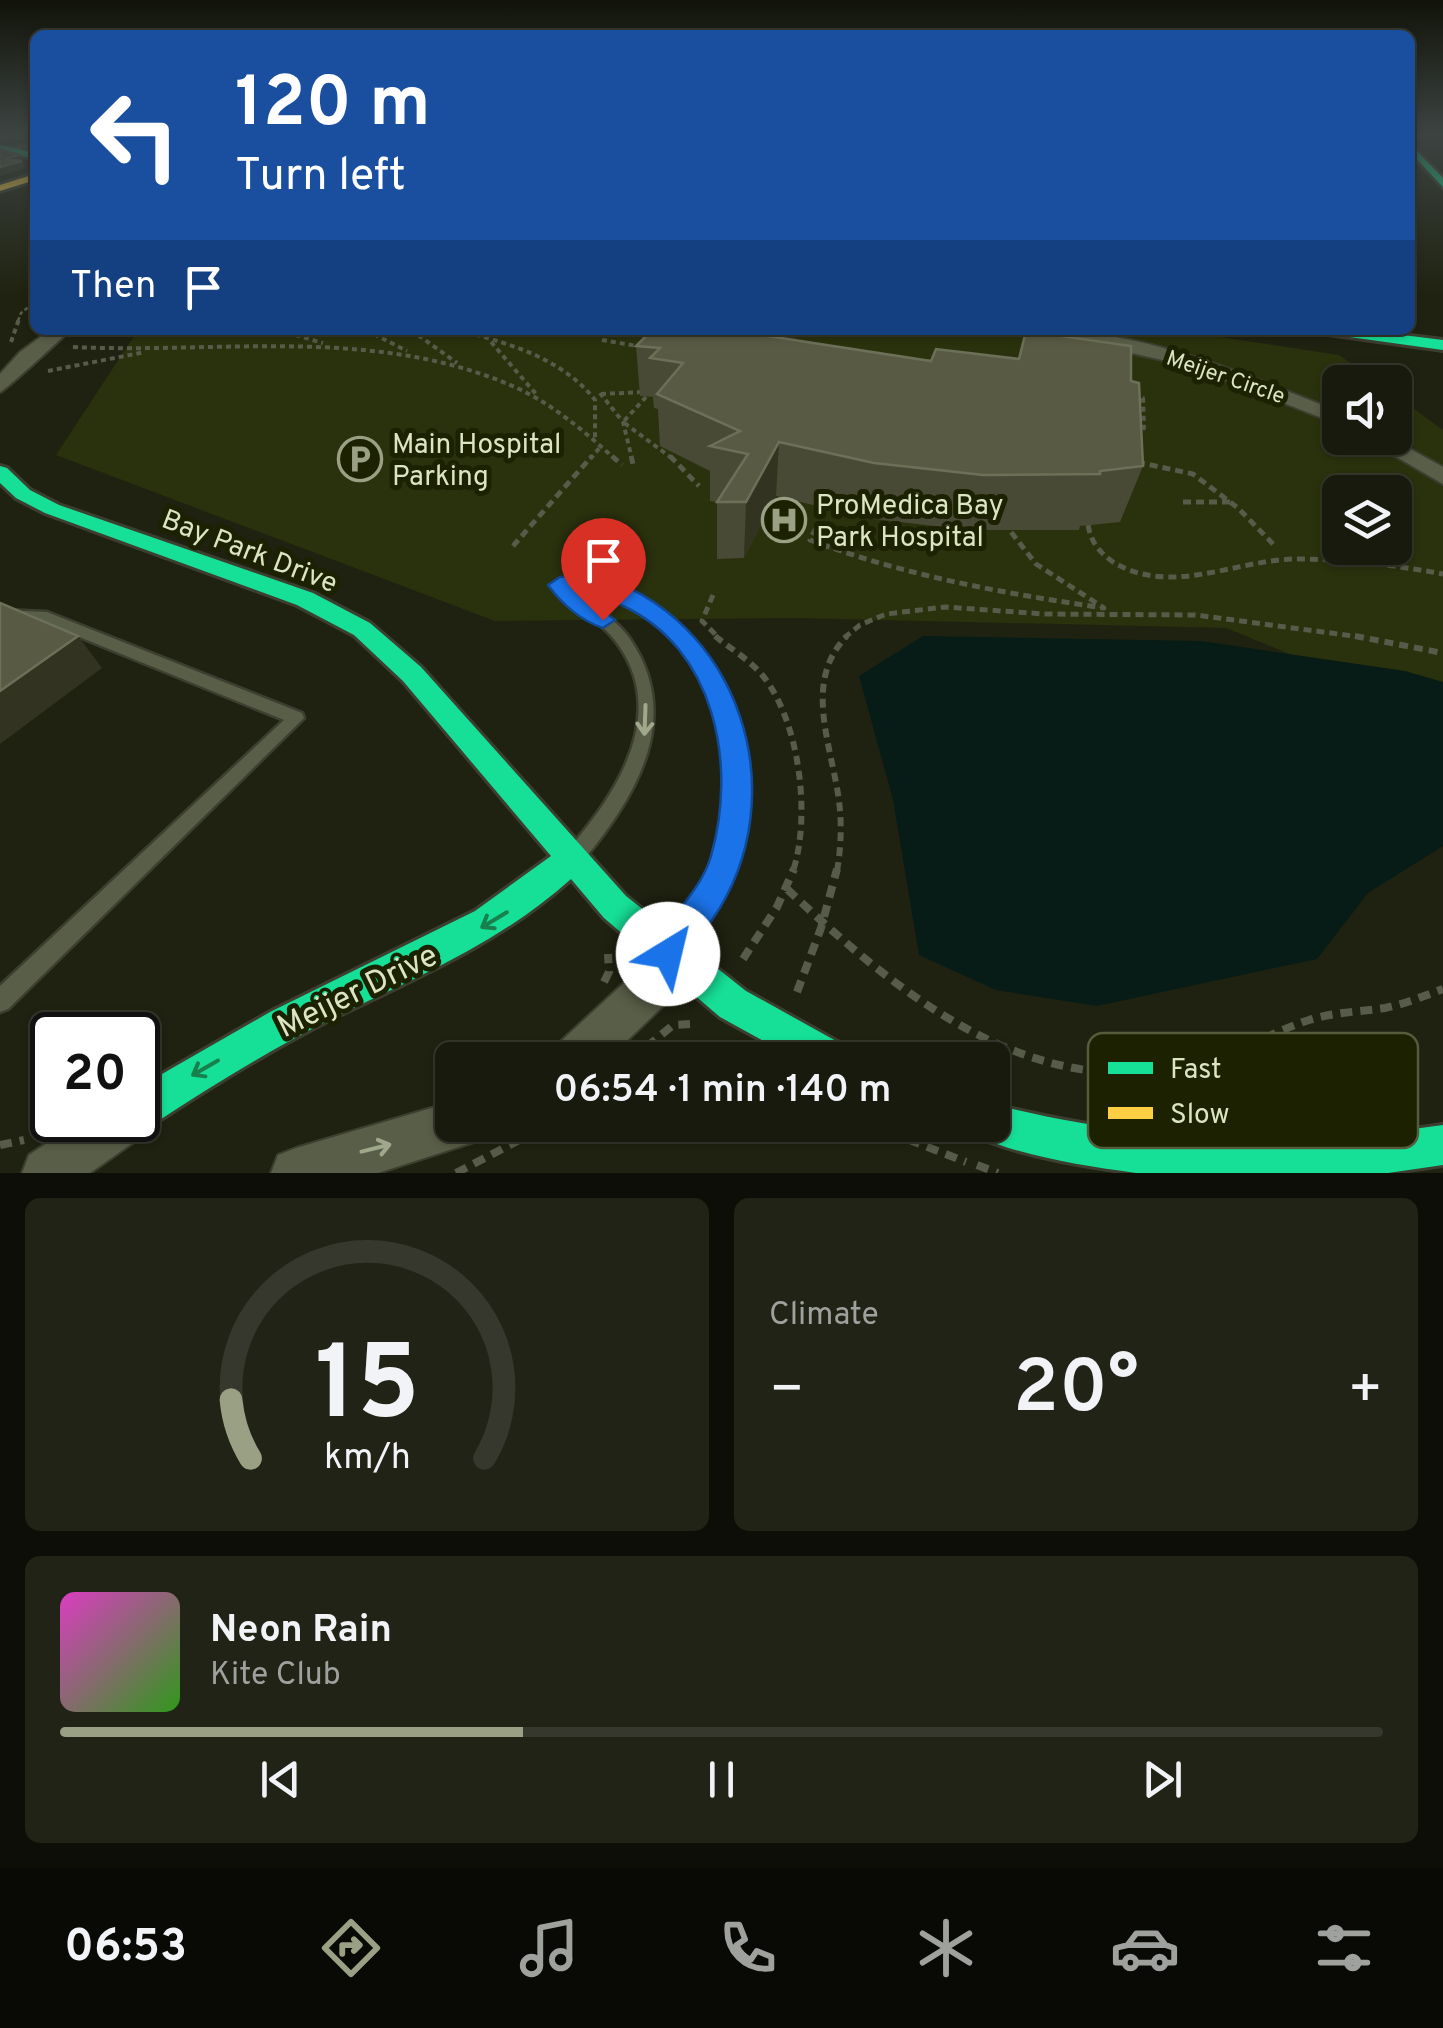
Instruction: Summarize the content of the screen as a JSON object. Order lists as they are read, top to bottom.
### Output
{
  "streets": {
    "main road": ["Bay Park Drive", "Meijer Drive"],
    "street": ["Meijer Circle"]
  },
  "crossings": [
    ["Bay Park Drive", "Meijer Drive"]
  ],
  "one_way": ["Meijer Drive"],
  "places": {
    "parking": ["Main Hospital Parking"],
    "hospital": ["ProMedica Bay Park Hospital"]
  },
  "legend": ["Fast", "Slow"],
  "page": {
    "turn": ["120 m", "Turn left"],
    "then": "Then",
    "limit": "20",
    "trip": "06:54 · 1 min · 140 m",
    "tile": "Climate",
    "heat": ["−", "20°", "+"],
    "song": ["Neon Rain", "Kite Club"],
    "tabs": "06:53",
    "gauge": ["15", "km/h"]
  }
}
